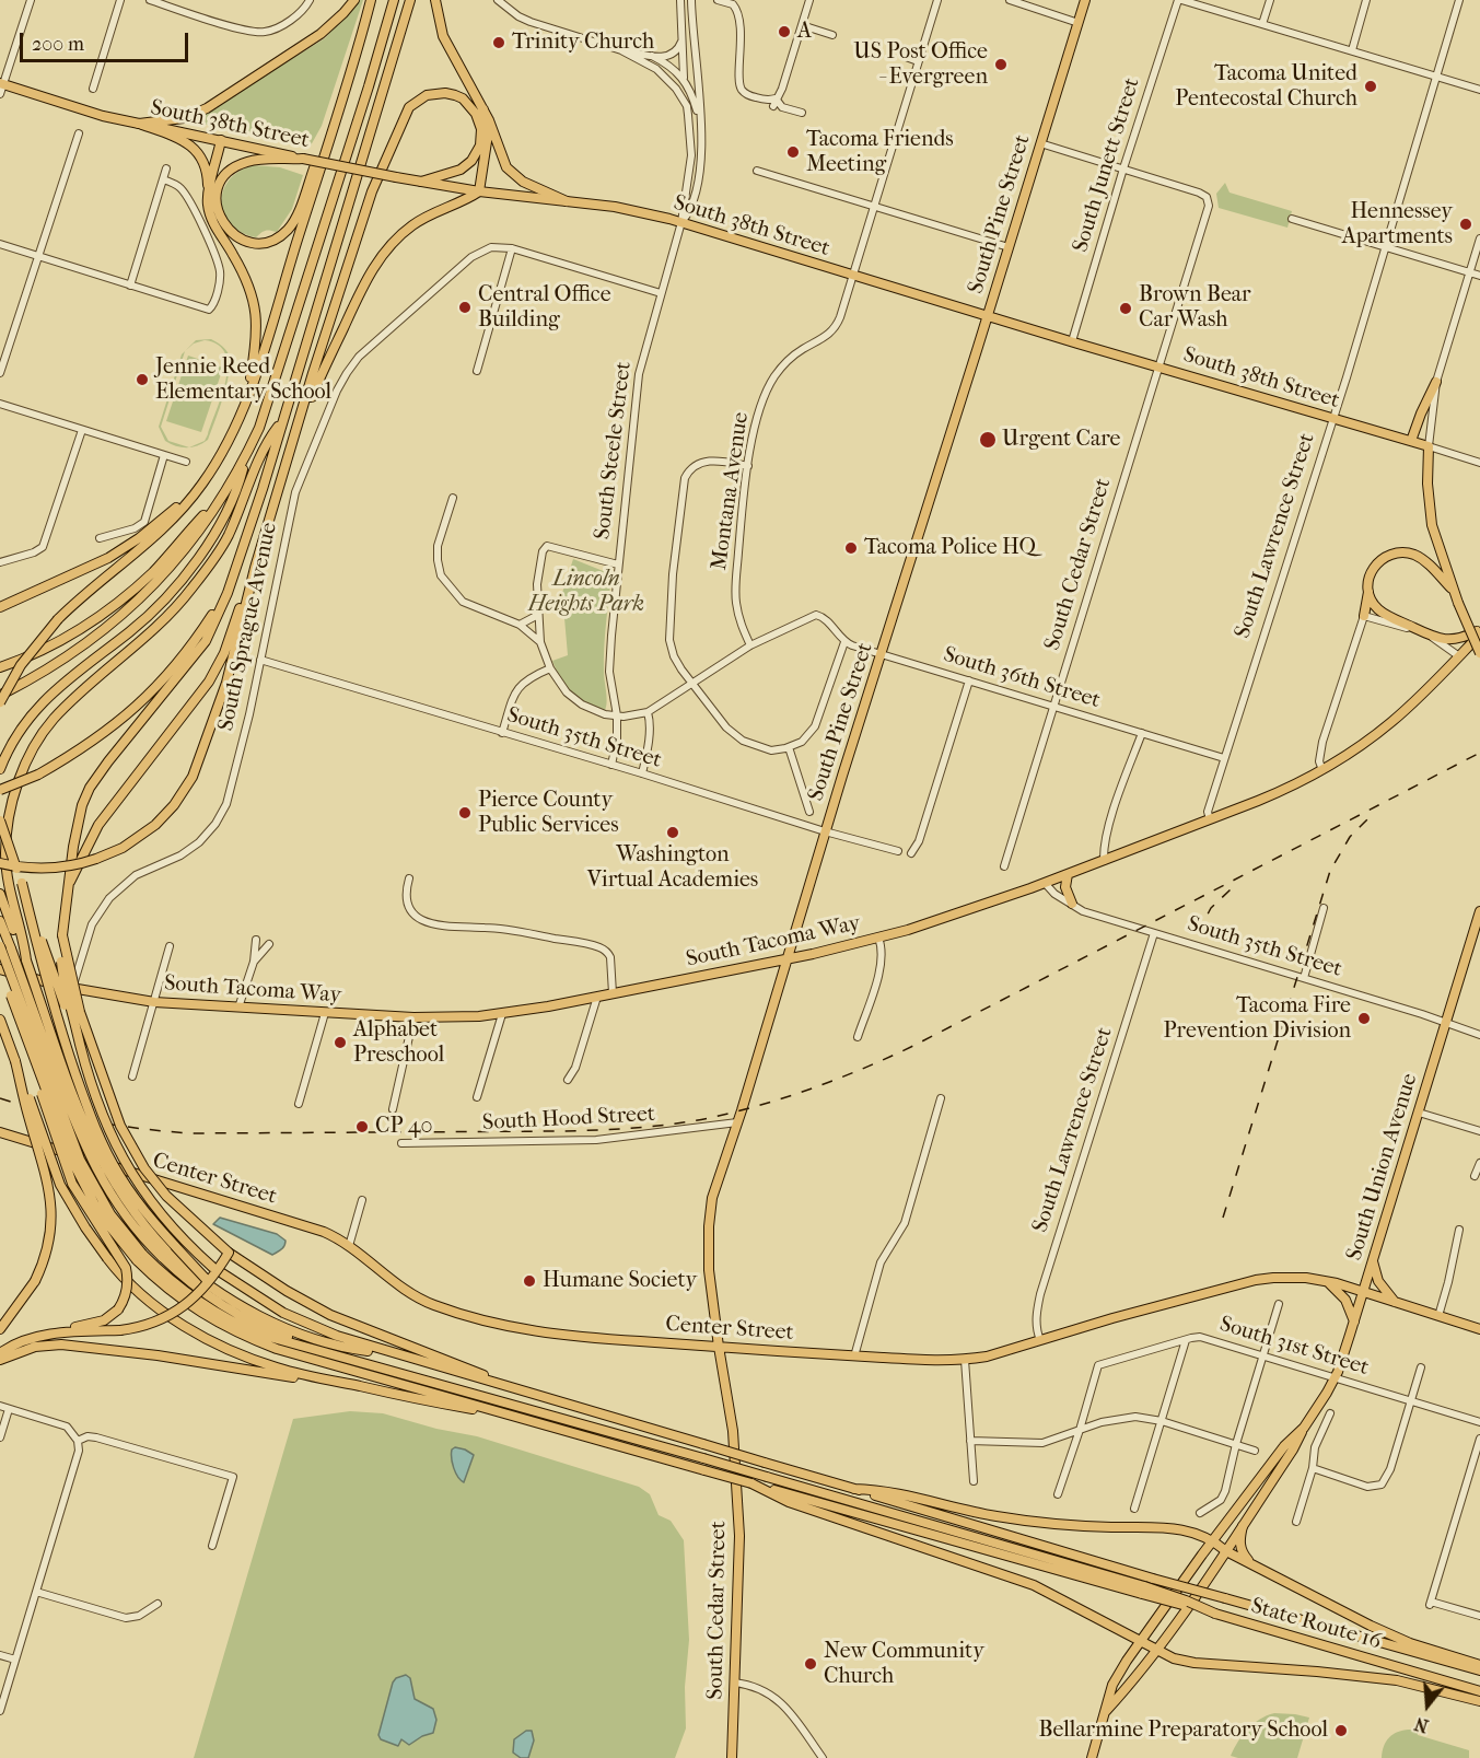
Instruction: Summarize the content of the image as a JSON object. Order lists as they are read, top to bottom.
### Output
{
  "streets": {
    "highway": ["State Route 16"],
    "main road": [
      "South 38th Street",
      "South Pine Street",
      "South Cedar Street",
      "South Tacoma Way",
      "South Union Avenue",
      "Center Street"
    ],
    "street": [
      "South Junett Street",
      "South Steele Street",
      "Montana Avenue",
      "South Lawrence Street",
      "South Sprague Avenue",
      "South 36th Street",
      "South 35th Street",
      "South Hood Street",
      "South 31st Street"
    ]
  },
  "crossings": [
    ["South 38th Street", "South Junett Street"],
    ["South 38th Street", "South Pine Street"],
    ["South 38th Street", "South Steele Street"],
    ["South 38th Street", "Montana Avenue"],
    ["South 38th Street", "South Lawrence Street"],
    ["South 38th Street", "South Cedar Street"],
    ["South Junett Street", "South Cedar Street"],
    ["South Pine Street", "South Cedar Street"],
    ["South Pine Street", "South 36th Street"],
    ["South Pine Street", "South 35th Street"],
    ["South Pine Street", "South Tacoma Way"],
    ["South Pine Street", "South Hood Street"],
    ["South Pine Street", "Center Street"],
    ["South Steele Street", "South 35th Street"],
    ["South Lawrence Street", "South 36th Street"],
    ["South Lawrence Street", "South 35th Street"],
    ["South Lawrence Street", "South Tacoma Way"],
    ["South Lawrence Street", "Center Street"],
    ["South Cedar Street", "South 36th Street"],
    ["South Sprague Avenue", "South 35th Street"],
    ["South Sprague Avenue", "South Tacoma Way"],
    ["South 35th Street", "South Tacoma Way"],
    ["South 35th Street", "South Union Avenue"],
    ["South Union Avenue", "Center Street"],
    ["South Union Avenue", "South 31st Street"]
  ],
  "parks": ["Lincoln Heights Park"],
  "places": [
    "A",
    "Trinity Church",
    "US Post Office - Evergreen",
    "Tacoma United Pentecostal Church",
    "Tacoma Friends Meeting",
    "Hennessey Apartments",
    "Central Office Building",
    "Brown Bear Car Wash",
    "Jennie Reed Elementary School",
    "Urgent Care",
    "Tacoma Police HQ",
    "Pierce County Public Services",
    "Washington Virtual Academies",
    "Tacoma Fire Prevention Division",
    "Alphabet Preschool",
    "CP 40",
    "Humane Society",
    "New Community Church",
    "Bellarmine Preparatory School"
  ],
  "scale_bar": "200 m",
  "north": "bottom"
}
